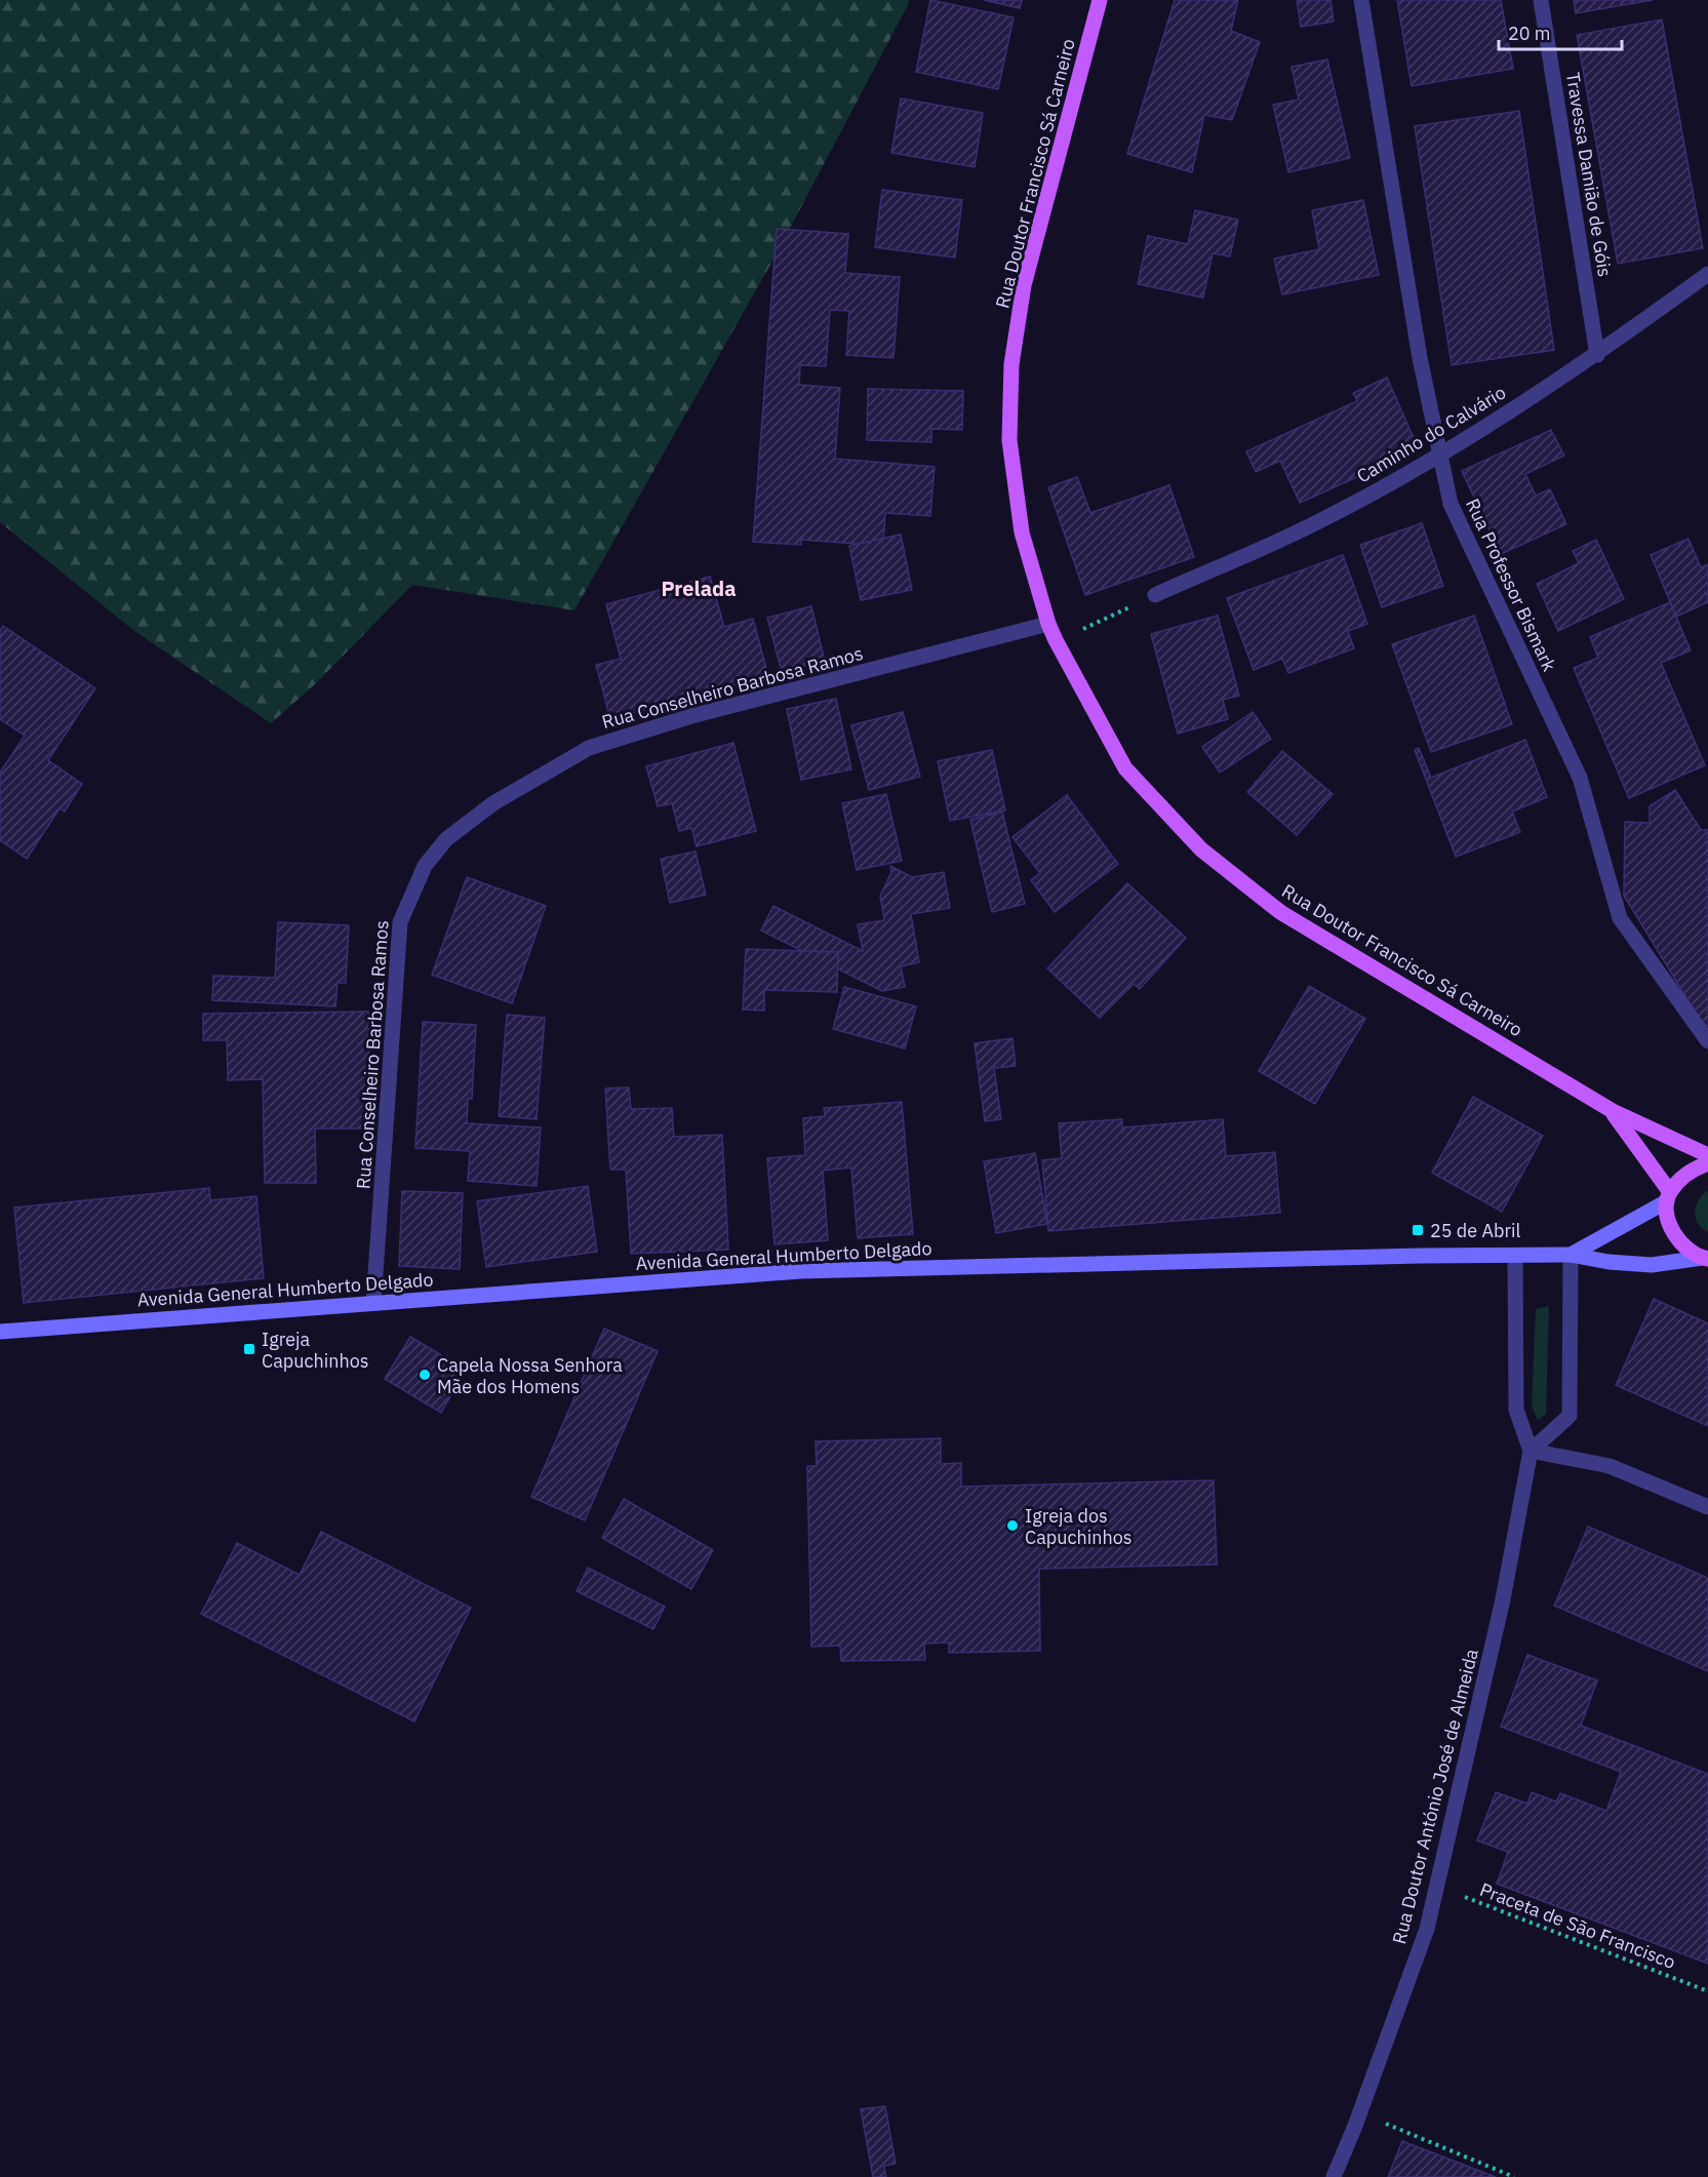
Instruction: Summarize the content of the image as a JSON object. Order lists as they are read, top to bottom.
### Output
{
  "streets": {
    "main road": ["Rua Doutor Francisco Sá Carneiro", "Avenida General Humberto Delgado"],
    "street": [
      "Travessa Damião de Góis",
      "Caminho do Calvário",
      "Rua Professor Bismark",
      "Rua Conselheiro Barbosa Ramos",
      "Rua Doutor António José de Almeida"
    ],
    "path": ["Praceta de São Francisco"]
  },
  "crossings": [
    ["Rua Doutor Francisco Sá Carneiro", "Rua Conselheiro Barbosa Ramos"],
    ["Rua Doutor Francisco Sá Carneiro", "Avenida General Humberto Delgado"],
    ["Travessa Damião de Góis", "Caminho do Calvário"],
    ["Caminho do Calvário", "Rua Professor Bismark"],
    ["Rua Conselheiro Barbosa Ramos", "Avenida General Humberto Delgado"],
    ["Avenida General Humberto Delgado", "Rua Doutor António José de Almeida"],
    ["Rua Doutor António José de Almeida", "Praceta de São Francisco"]
  ],
  "districts": ["Prelada"],
  "places": {
    "transit": ["25 de Abril", "Igreja Capuchinhos"],
    "other": ["Capela Nossa Senhora Mãe dos Homens", "Igreja dos Capuchinhos"]
  },
  "scale_bar": "20 m"
}
